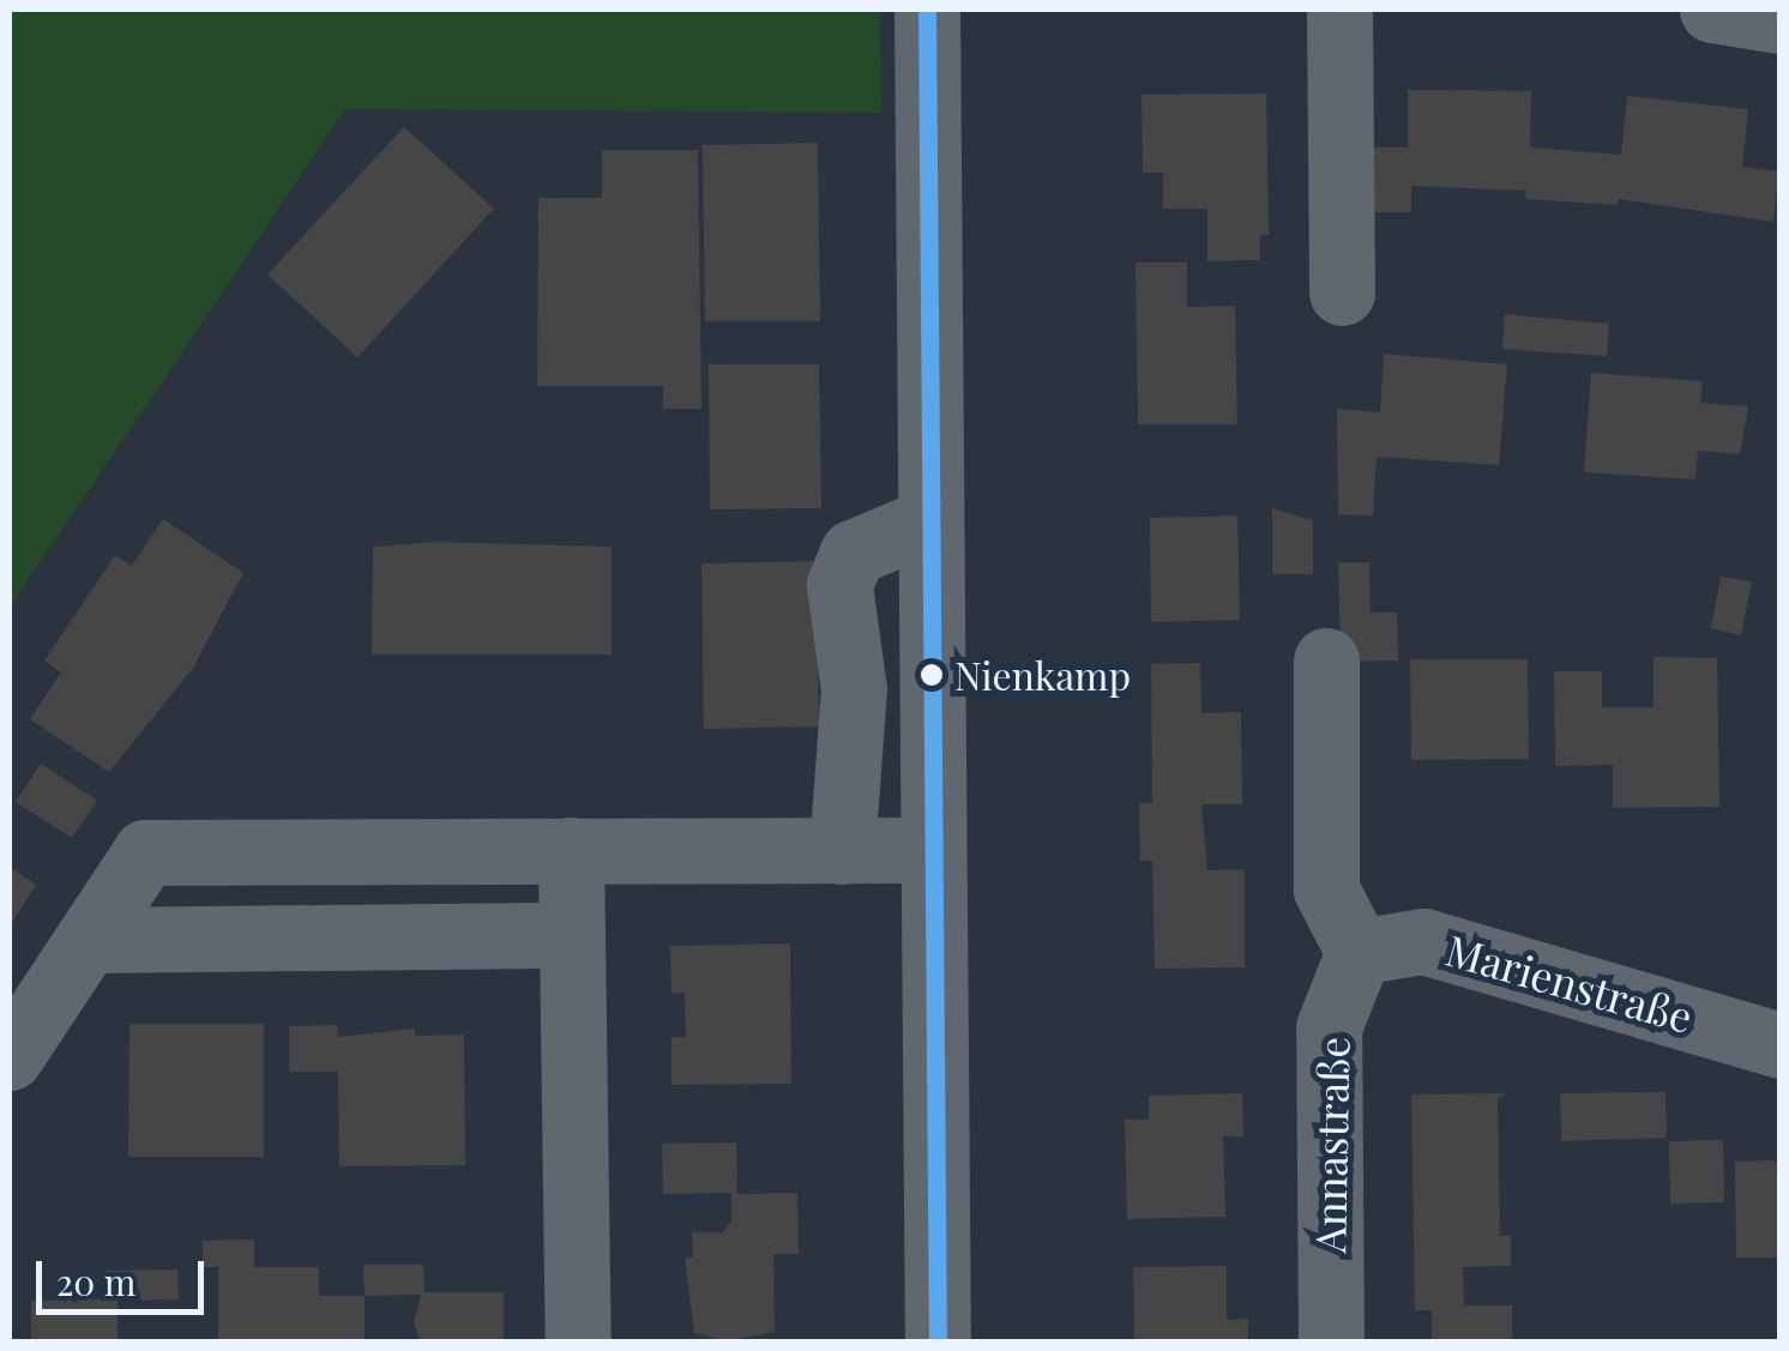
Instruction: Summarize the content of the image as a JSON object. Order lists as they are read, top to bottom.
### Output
{
  "streets": {
    "street": ["Marienstraße", "Annastraße"]
  },
  "crossings": [
    ["Marienstraße", "Annastraße"]
  ],
  "places": ["Nienkamp"],
  "scale_bar": "20 m"
}
